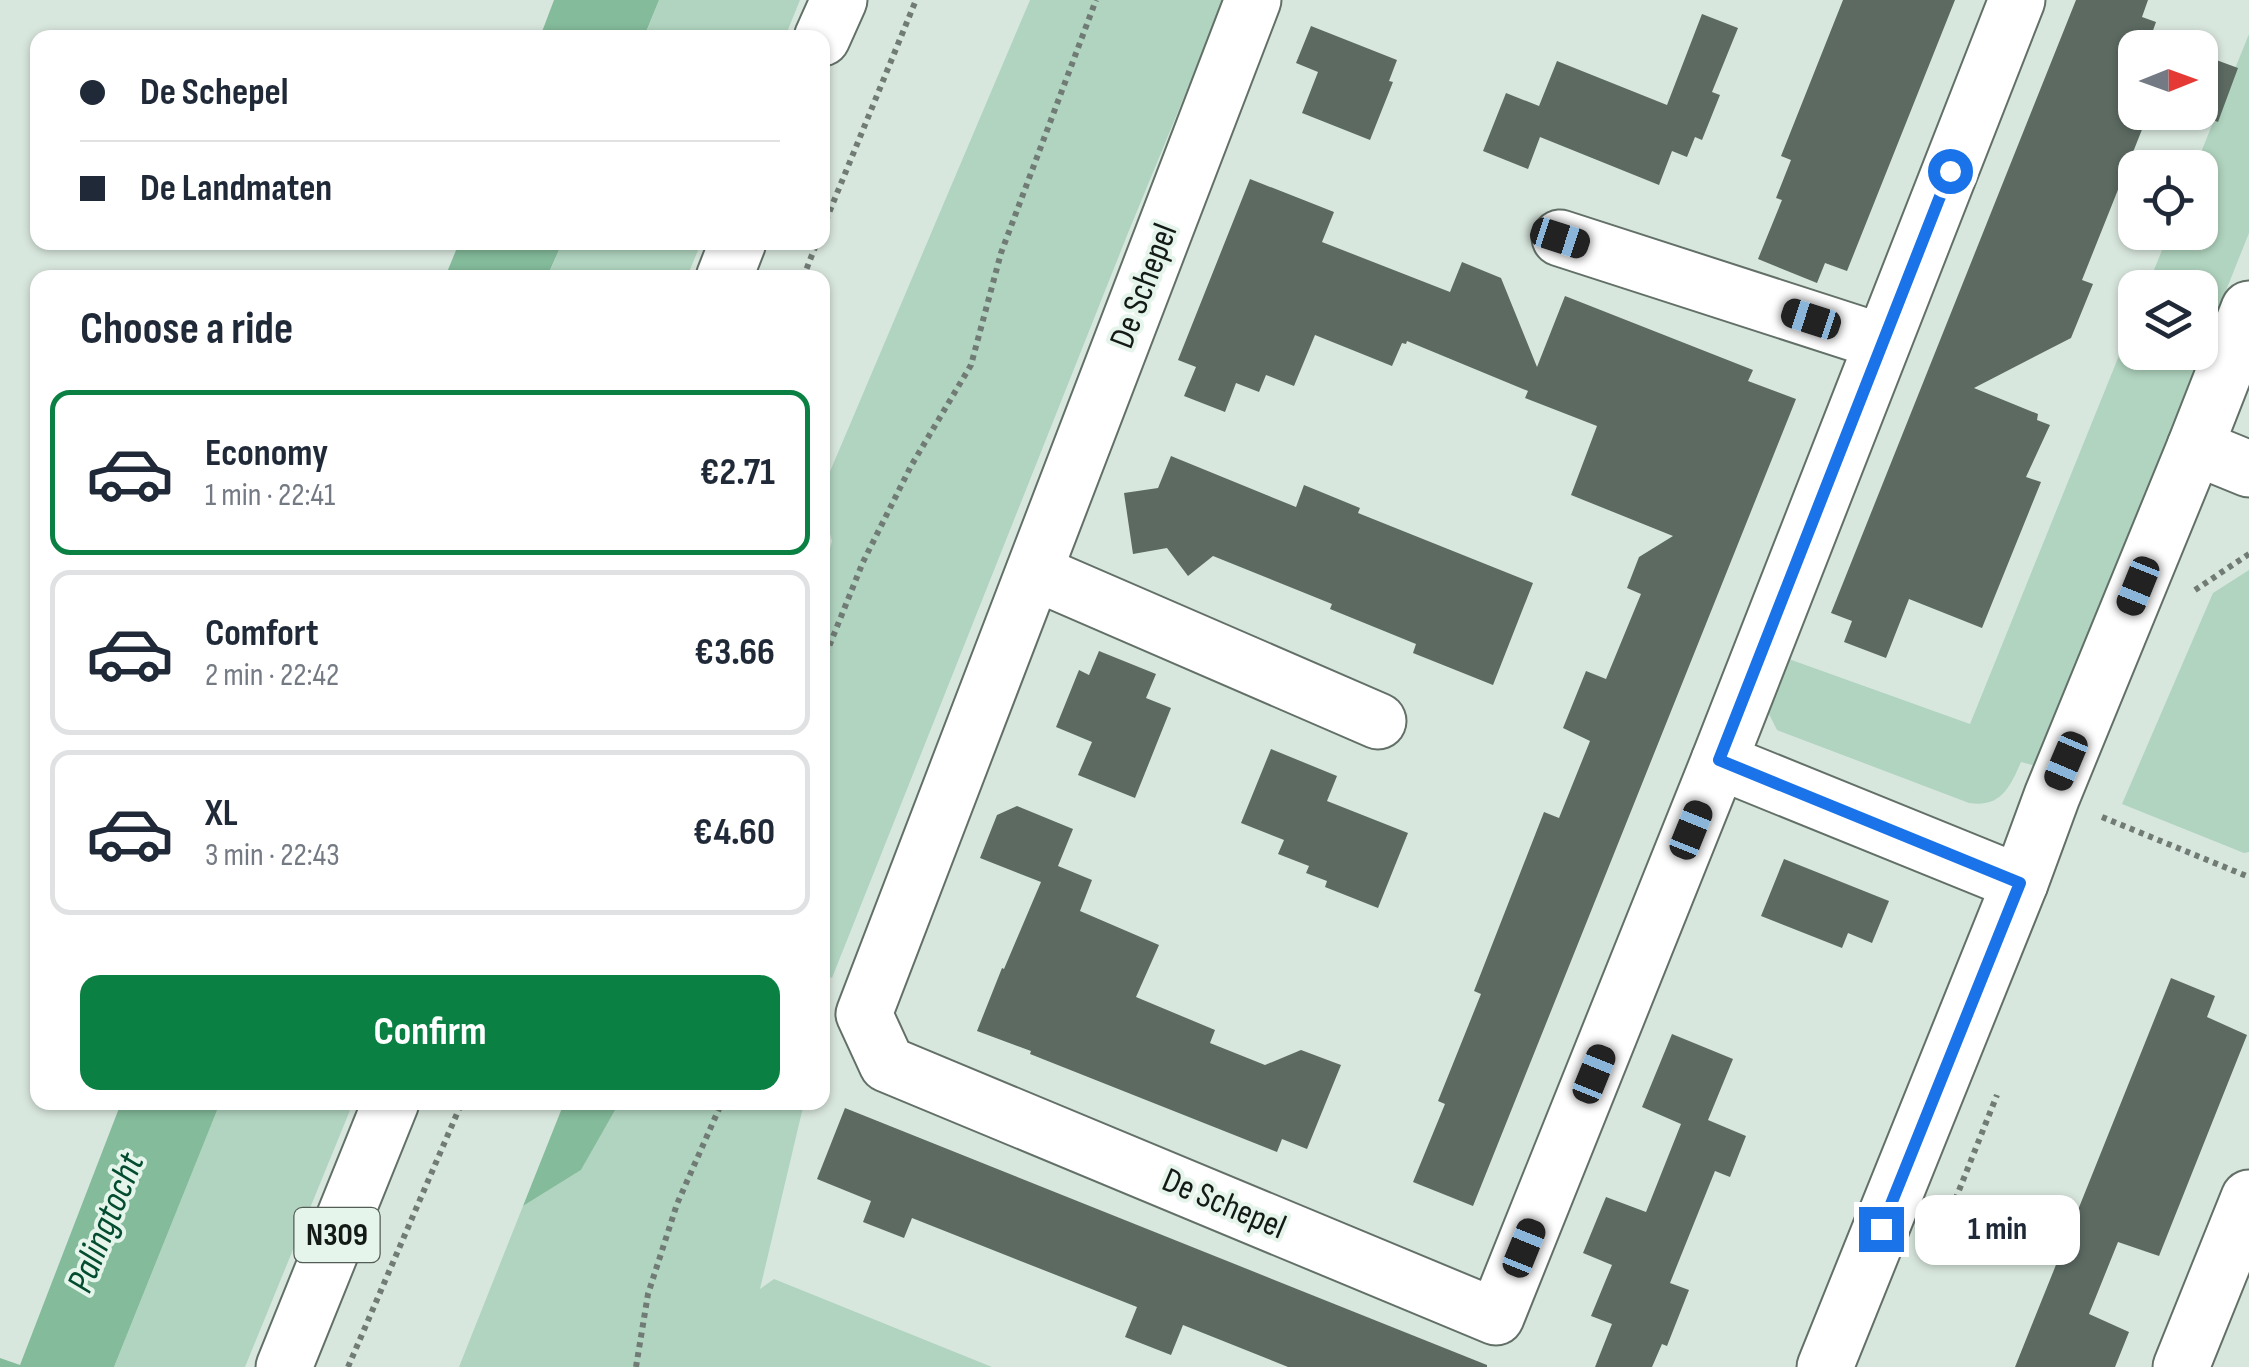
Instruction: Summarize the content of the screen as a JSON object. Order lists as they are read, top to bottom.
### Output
{
  "streets": {
    "street": ["De Schepel", "N309"]
  },
  "water": ["Palingtocht"],
  "north": "right",
  "page": {
    "banner": ["De Schepel", "De Landmaten"],
    "heading": "Choose a ride",
    "list": [
      {
        "name": "Economy",
        "note": "1 min · 22:41",
        "value": "€2.71"
      },
      {
        "name": "Comfort",
        "note": "2 min · 22:42",
        "value": "€3.66"
      },
      {
        "name": "XL",
        "note": "3 min · 22:43",
        "value": "€4.60"
      }
    ],
    "buttons": "Confirm",
    "bubble": "1 min"
  }
}
